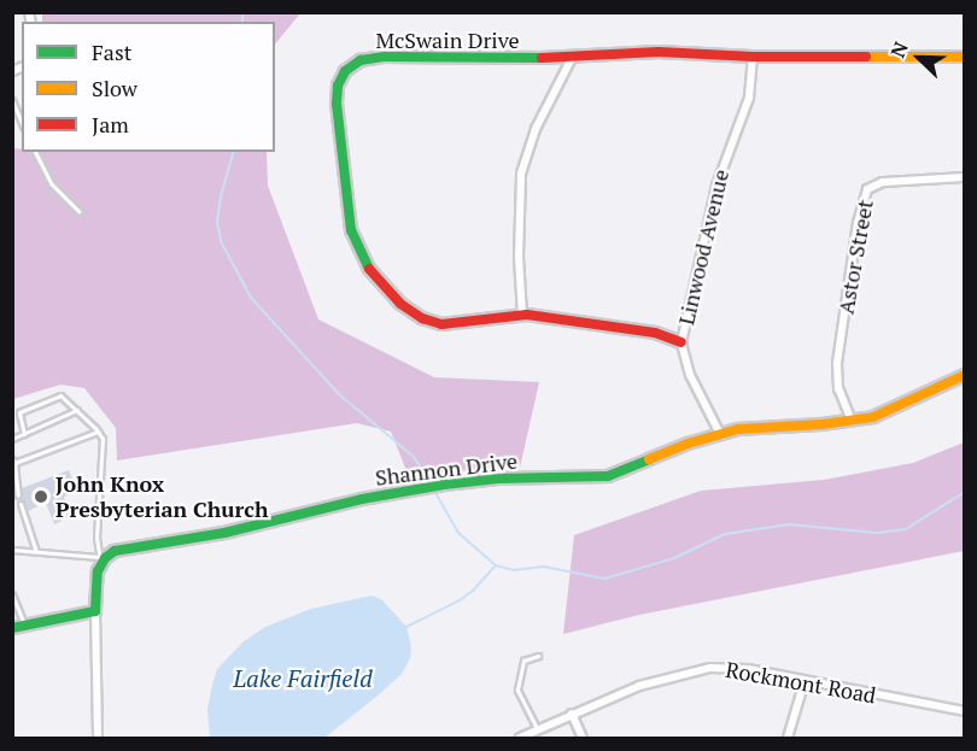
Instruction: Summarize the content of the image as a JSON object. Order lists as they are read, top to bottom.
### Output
{
  "streets": {
    "street": [
      "McSwain Drive",
      "Linwood Avenue",
      "Astor Street",
      "Shannon Drive",
      "Rockmont Road"
    ]
  },
  "crossings": [
    ["McSwain Drive", "Linwood Avenue"],
    ["Linwood Avenue", "Shannon Drive"],
    ["Astor Street", "Shannon Drive"]
  ],
  "water": ["Lake Fairfield"],
  "places": ["John Knox Presbyterian Church"],
  "legend": ["Fast", "Slow", "Jam"],
  "north": "top left"
}
